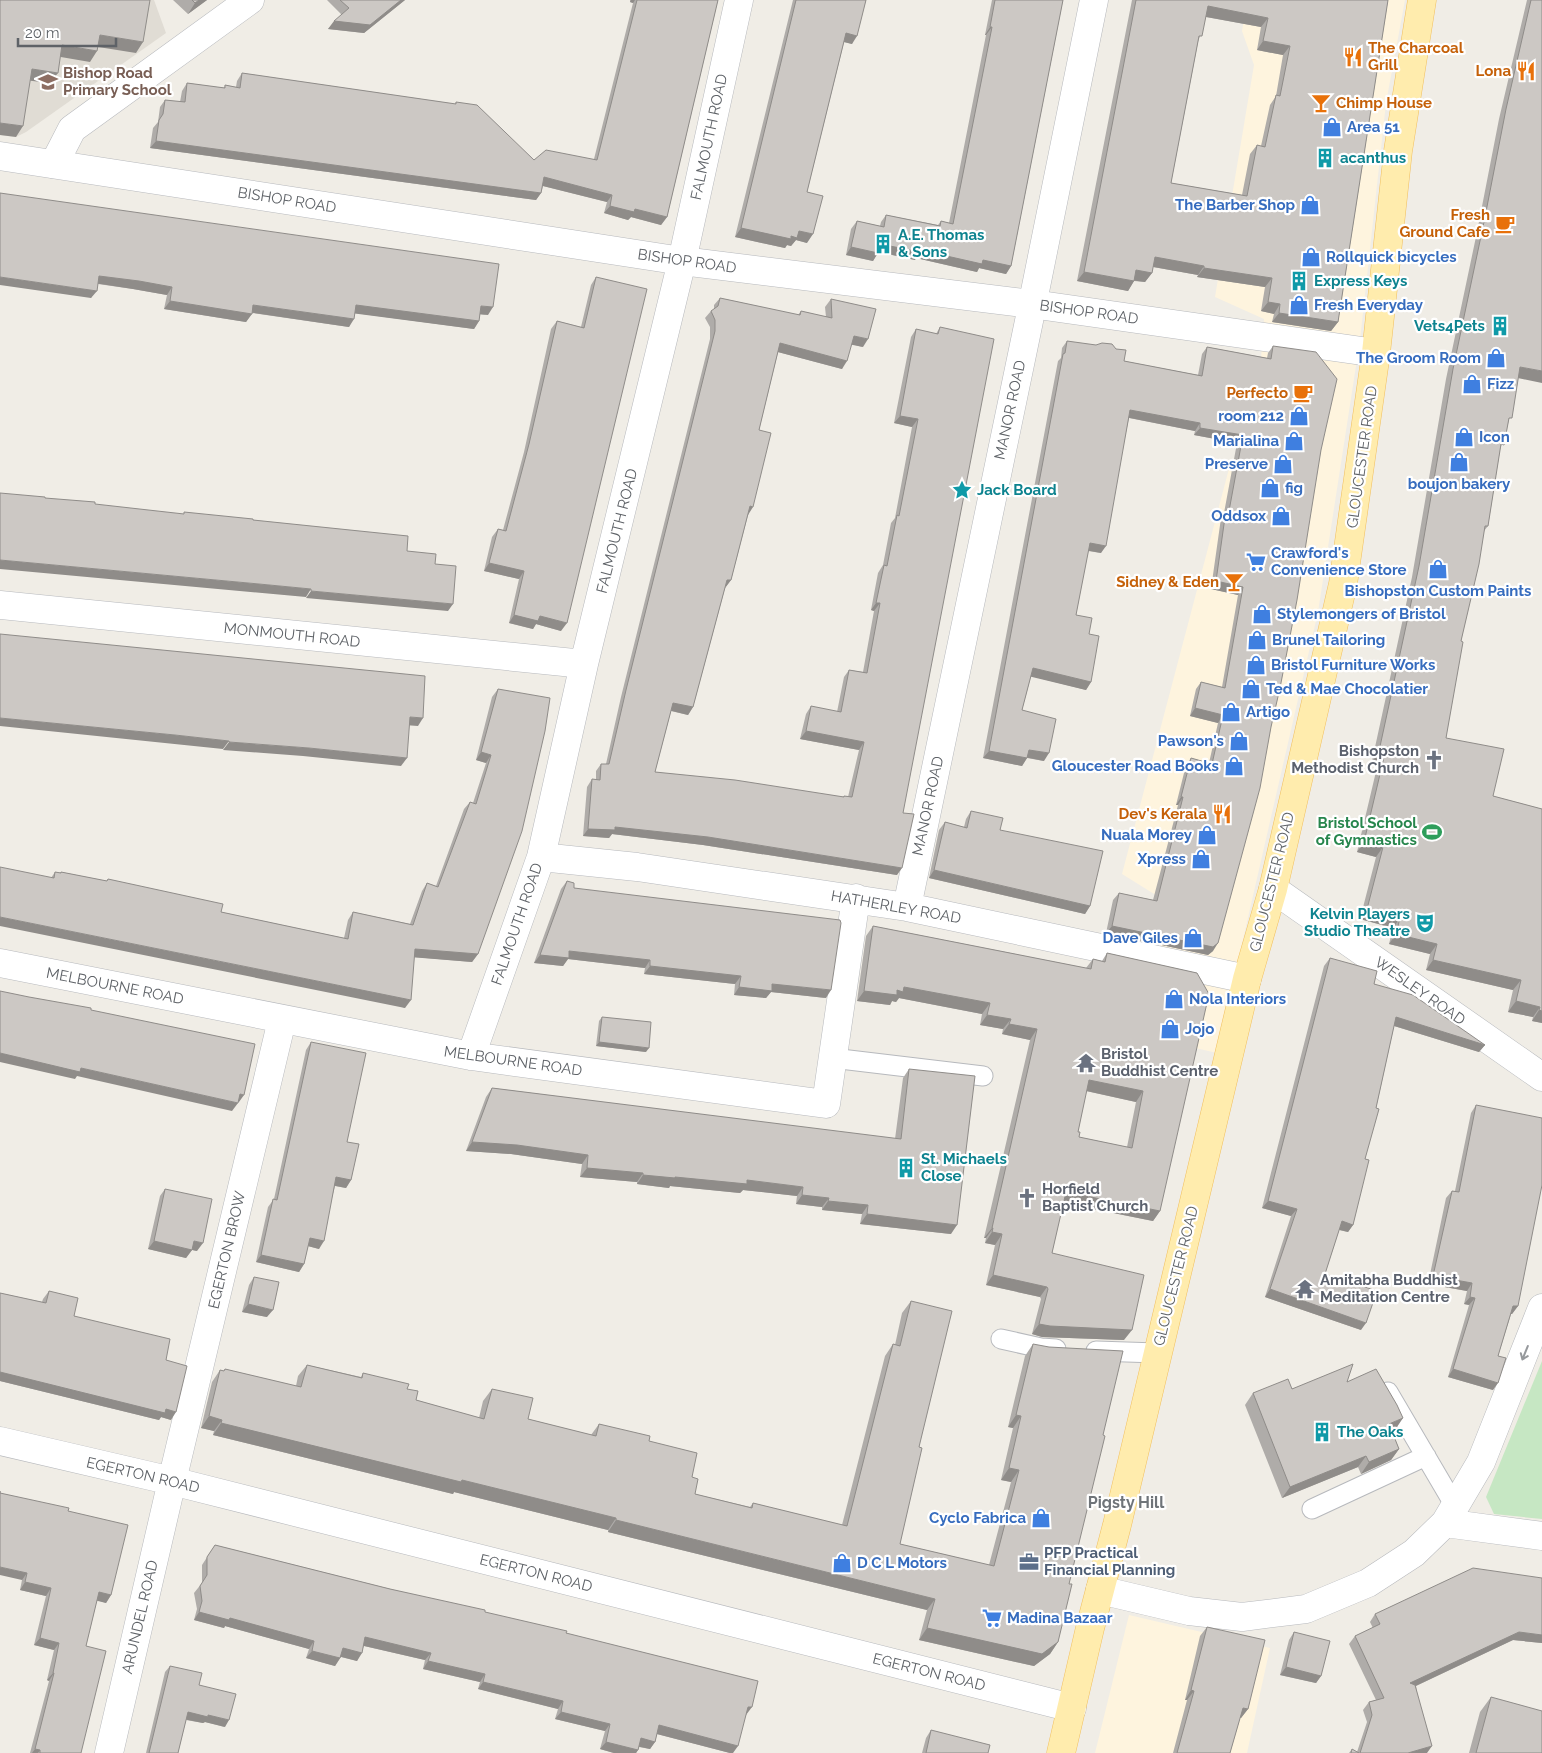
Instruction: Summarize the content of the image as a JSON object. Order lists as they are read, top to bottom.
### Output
{
  "streets": {
    "main road": ["GLOUCESTER ROAD"],
    "street": [
      "FALMOUTH ROAD",
      "BISHOP ROAD",
      "MANOR ROAD",
      "MONMOUTH ROAD",
      "HATHERLEY ROAD",
      "MELBOURNE ROAD",
      "WESLEY ROAD",
      "EGERTON BROW",
      "EGERTON ROAD",
      "ARUNDEL ROAD"
    ]
  },
  "crossings": [
    ["FALMOUTH ROAD", "BISHOP ROAD"],
    ["FALMOUTH ROAD", "MONMOUTH ROAD"],
    ["FALMOUTH ROAD", "HATHERLEY ROAD"],
    ["FALMOUTH ROAD", "MELBOURNE ROAD"],
    ["BISHOP ROAD", "MANOR ROAD"],
    ["BISHOP ROAD", "GLOUCESTER ROAD"],
    ["MANOR ROAD", "HATHERLEY ROAD"],
    ["GLOUCESTER ROAD", "HATHERLEY ROAD"],
    ["GLOUCESTER ROAD", "WESLEY ROAD"],
    ["GLOUCESTER ROAD", "EGERTON ROAD"],
    ["HATHERLEY ROAD", "MELBOURNE ROAD"],
    ["MELBOURNE ROAD", "EGERTON BROW"],
    ["EGERTON BROW", "EGERTON ROAD"],
    ["EGERTON BROW", "ARUNDEL ROAD"],
    ["EGERTON ROAD", "ARUNDEL ROAD"]
  ],
  "districts": ["Pigsty Hill"],
  "places": {
    "restaurant": ["The Charcoal Grill", "Lona", "Dev's Kerala"],
    "school or university": ["Bishop Road Primary School"],
    "bar": ["Chimp House", "Sidney & Eden"],
    "shop": [
      "Area 51",
      "The Barber Shop",
      "Rollquick bicycles",
      "Fresh Everyday",
      "The Groom Room",
      "Fizz",
      "room 212",
      "Icon",
      "Marialina",
      "boujon bakery",
      "Preserve",
      "fig",
      "Oddsox",
      "Bishopston Custom Paints",
      "Stylemongers of Bristol",
      "Brunel Tailoring",
      "Bristol Furniture Works",
      "Ted & Mae Chocolatier",
      "Artigo",
      "Pawson's",
      "Gloucester Road Books",
      "Nuala Morey",
      "Xpress",
      "Dave Giles",
      "Nola Interiors",
      "Jojo",
      "Cyclo Fabrica",
      "D C L Motors"
    ],
    "building": [
      "acanthus",
      "A.E. Thomas & Sons",
      "Express Keys",
      "Vets4Pets",
      "St. Michaels Close",
      "The Oaks"
    ],
    "cafe": ["Fresh Ground Cafe", "Perfecto"],
    "place": ["Jack Board"],
    "supermarket": ["Crawford's Convenience Store", "Madina Bazaar"],
    "church": ["Bishopston Methodist Church", "Horfield Baptist Church"],
    "sports": ["Bristol School of Gymnastics"],
    "theatre": ["Kelvin Players Studio Theatre"],
    "temple": ["Bristol Buddhist Centre", "Amitabha Buddhist Meditation Centre"],
    "office": ["PFP Practical Financial Planning"]
  },
  "scale_bar": "20 m"
}
